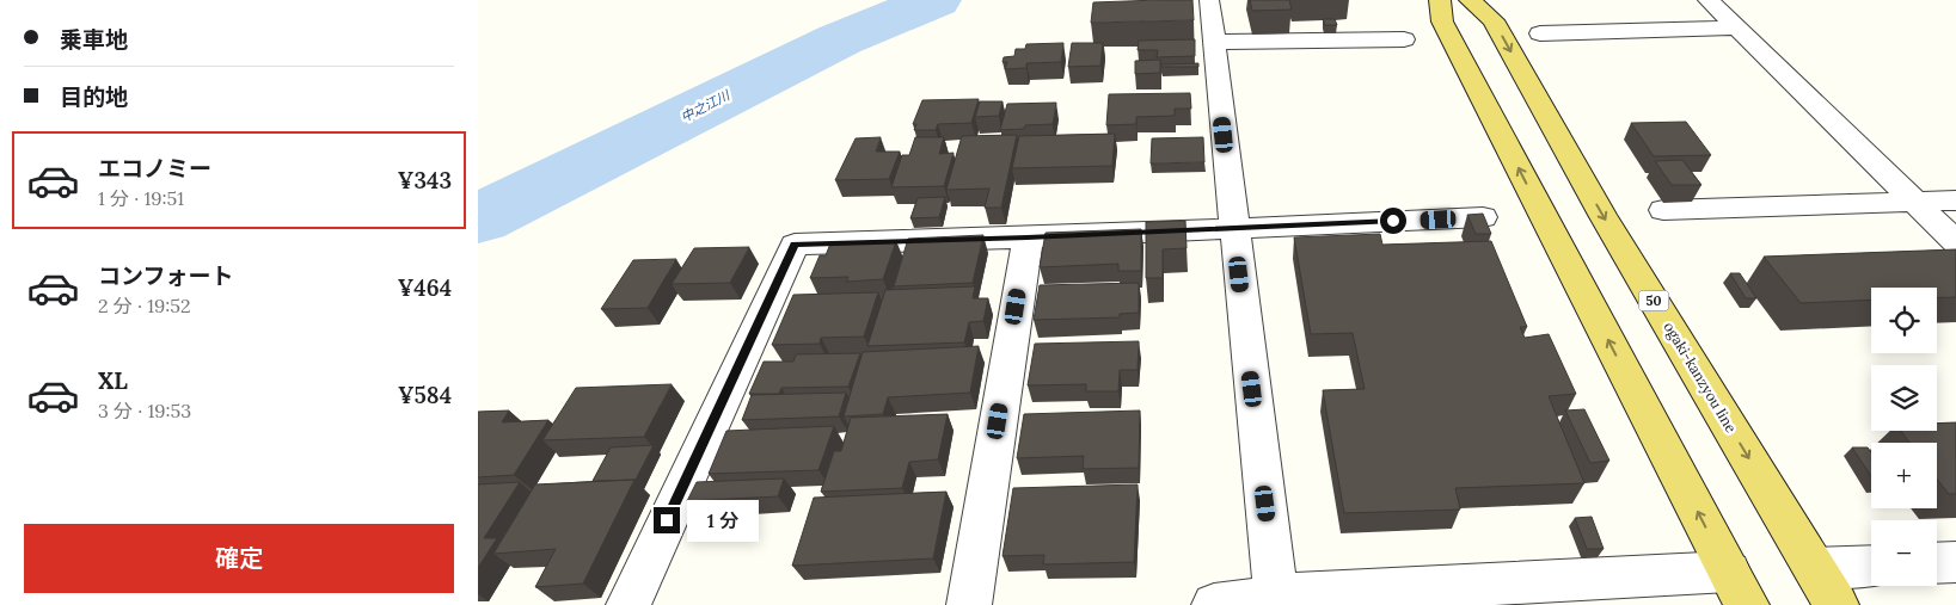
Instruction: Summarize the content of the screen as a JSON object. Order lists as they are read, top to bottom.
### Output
{
  "streets": {
    "main road": ["50", "ogaki-kanzyou line"]
  },
  "water": ["中之江川"],
  "page": {
    "banner": ["乗車地", "目的地"],
    "list": [
      {
        "name": "エコノミー",
        "note": "1 分 · 19:51",
        "value": "¥343"
      },
      {
        "name": "コンフォート",
        "note": "2 分 · 19:52",
        "value": "¥464"
      },
      {
        "name": "XL",
        "note": "3 分 · 19:53",
        "value": "¥584"
      }
    ],
    "map_buttons": ["+", "−"],
    "bubble": "1 分",
    "buttons": "確定"
  }
}
